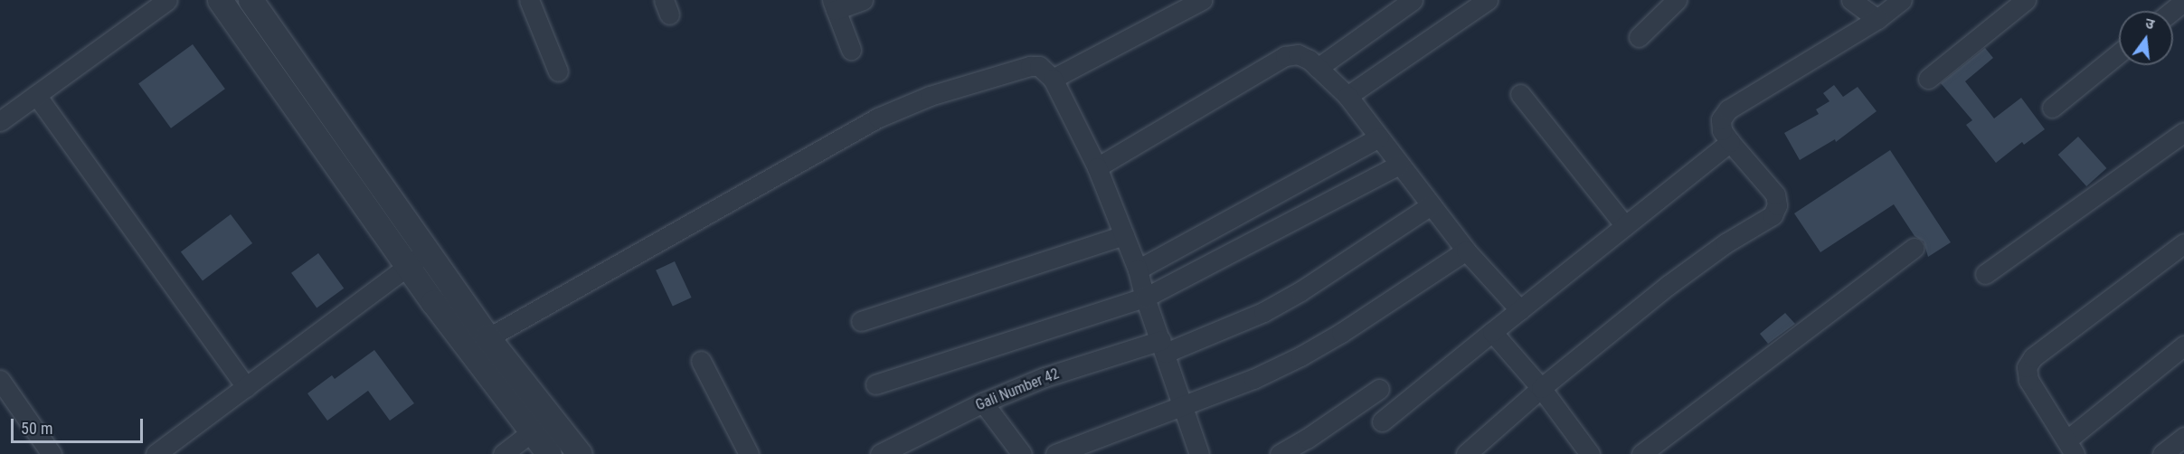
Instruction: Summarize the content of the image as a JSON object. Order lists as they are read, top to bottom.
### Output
{
  "streets": {
    "street": ["Gali Number 42"]
  },
  "scale_bar": "50 m",
  "north": "top"
}
